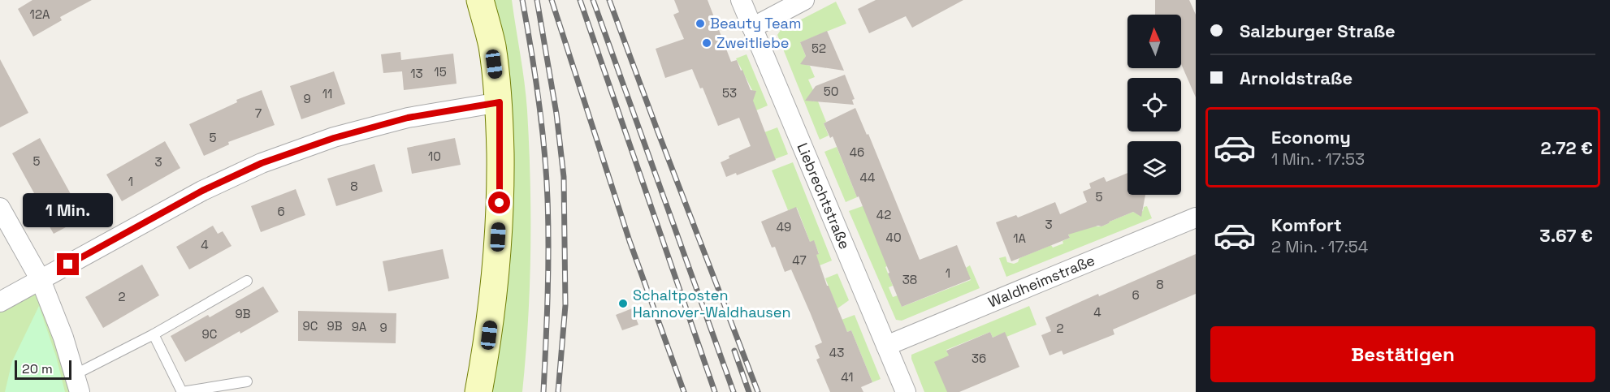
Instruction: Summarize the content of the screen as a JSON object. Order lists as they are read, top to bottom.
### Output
{
  "streets": {
    "street": ["Liebrechtstraße", "Waldheimstraße"]
  },
  "crossings": [
    ["Liebrechtstraße", "Waldheimstraße"]
  ],
  "places": ["Beauty Team", "Zweitliebe", "Schaltposten Hannover-Waldhausen"],
  "house_numbers": [
    "12A",
    "52",
    "15",
    "13",
    "50",
    "53",
    "11",
    "9",
    "7",
    "5",
    "46",
    "10",
    "5",
    "3",
    "44",
    "1",
    "8",
    "5",
    "6",
    "42",
    "3",
    "49",
    "40",
    "1A",
    "4",
    "47",
    "1",
    "38",
    "8",
    "6",
    "2",
    "4",
    "9B",
    "9C",
    "9B",
    "9A",
    "9",
    "2",
    "9C",
    "43",
    "36",
    "41"
  ],
  "scale_bar": "20 m",
  "north": "top",
  "page": {
    "banner": ["Salzburger Straße", "Arnoldstraße"],
    "list": [
      {
        "name": "Economy",
        "note": "1 Min. · 17:53",
        "value": "2.72 €"
      },
      {
        "name": "Komfort",
        "note": "2 Min. · 17:54",
        "value": "3.67 €"
      }
    ],
    "bubble": "1 Min.",
    "buttons": "Bestätigen",
    "scale": "20 m"
  }
}
